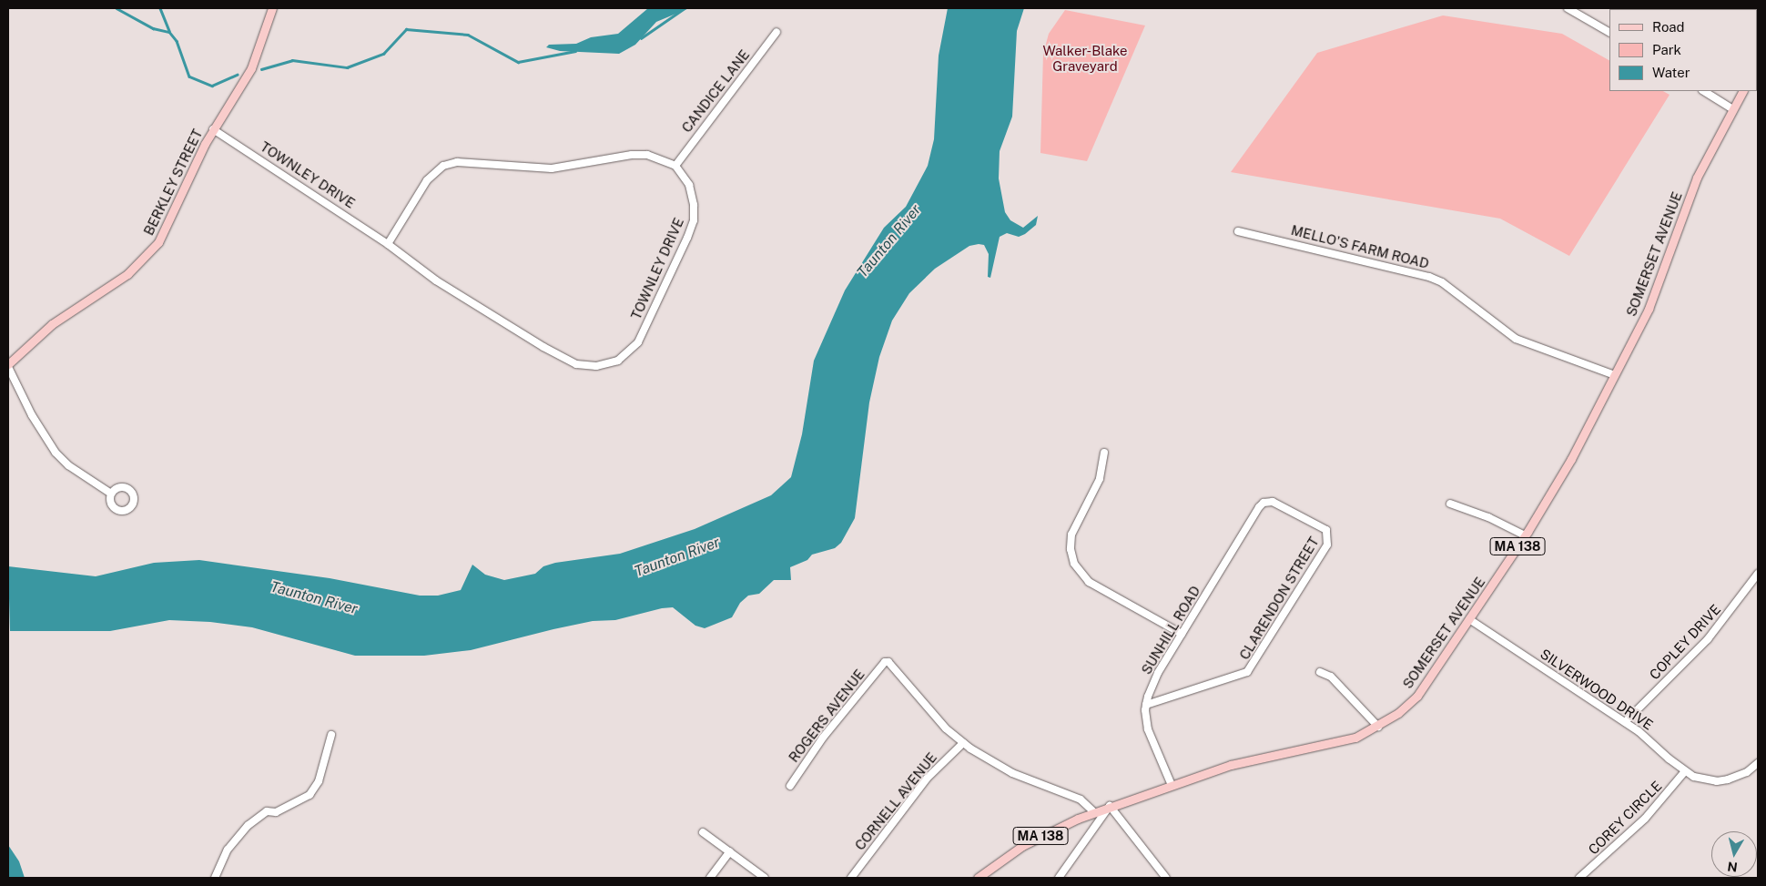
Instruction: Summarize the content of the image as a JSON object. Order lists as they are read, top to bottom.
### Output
{
  "streets": {
    "main road": ["BERKLEY STREET", "SOMERSET AVENUE", "MA 138"],
    "street": [
      "CANDICE LANE",
      "TOWNLEY DRIVE",
      "MELLO'S FARM ROAD",
      "CLARENDON STREET",
      "SUNHILL ROAD",
      "COPLEY DRIVE",
      "SILVERWOOD DRIVE",
      "ROGERS AVENUE",
      "CORNELL AVENUE",
      "COREY CIRCLE"
    ]
  },
  "crossings": [
    ["CANDICE LANE", "TOWNLEY DRIVE"],
    ["TOWNLEY DRIVE", "BERKLEY STREET"],
    ["MELLO'S FARM ROAD", "SOMERSET AVENUE"],
    ["SOMERSET AVENUE", "MA 138"],
    ["SOMERSET AVENUE", "SUNHILL ROAD"],
    ["SOMERSET AVENUE", "SILVERWOOD DRIVE"],
    ["CLARENDON STREET", "SUNHILL ROAD"],
    ["COPLEY DRIVE", "SILVERWOOD DRIVE"],
    ["SILVERWOOD DRIVE", "COREY CIRCLE"],
    ["ROGERS AVENUE", "CORNELL AVENUE"]
  ],
  "water": ["Taunton River"],
  "parks": ["Walker-Blake Graveyard"],
  "legend": ["Road", "Park", "Water"],
  "north": "bottom"
}
